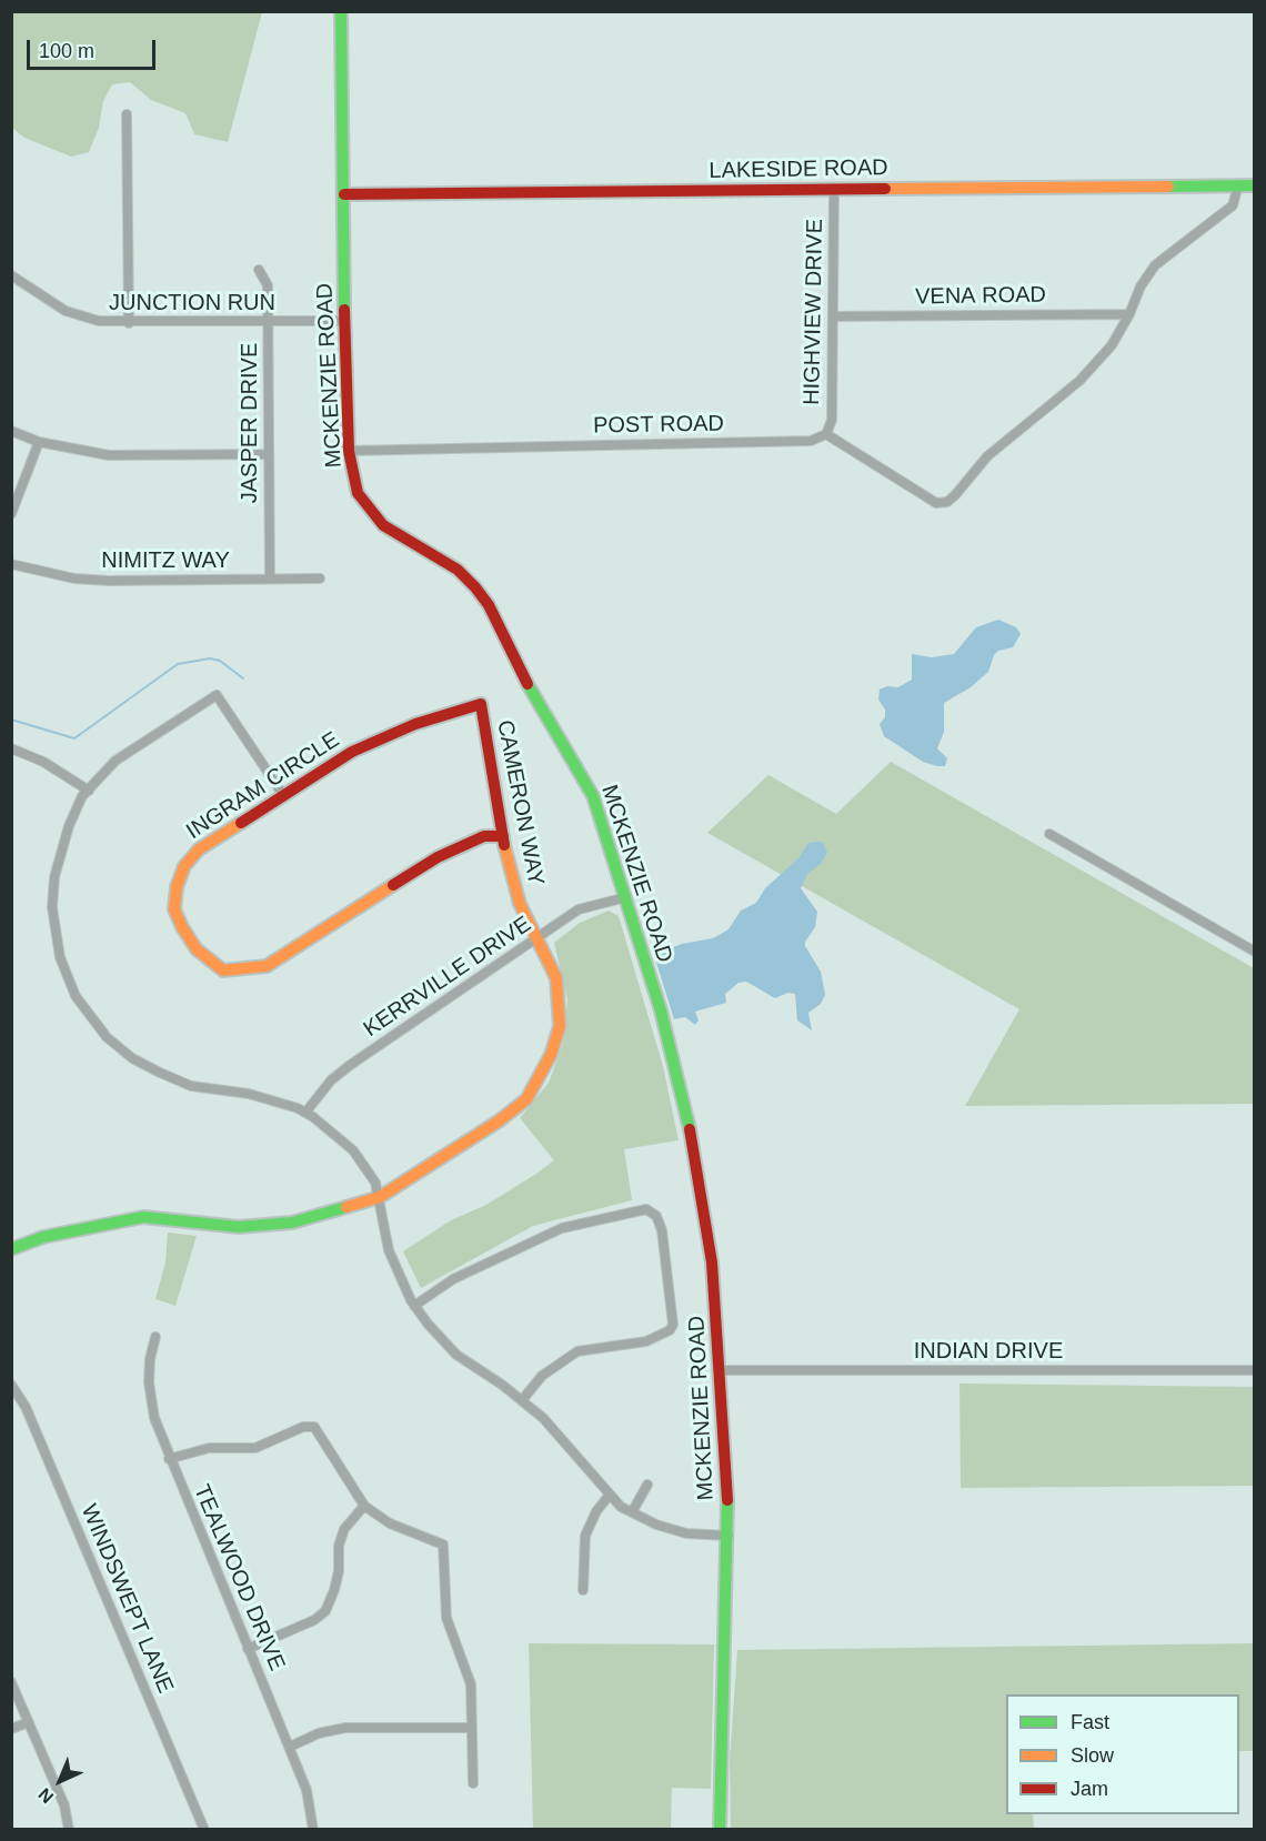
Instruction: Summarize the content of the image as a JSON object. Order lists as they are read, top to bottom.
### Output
{
  "streets": {
    "street": [
      "LAKESIDE ROAD",
      "VENA ROAD",
      "JUNCTION RUN",
      "HIGHVIEW DRIVE",
      "MCKENZIE ROAD",
      "JASPER DRIVE",
      "POST ROAD",
      "NIMITZ WAY",
      "INGRAM CIRCLE",
      "CAMERON WAY",
      "KERRVILLE DRIVE",
      "INDIAN DRIVE",
      "TEALWOOD DRIVE",
      "WINDSWEPT LANE"
    ]
  },
  "crossings": [
    ["LAKESIDE ROAD", "HIGHVIEW DRIVE"],
    ["LAKESIDE ROAD", "MCKENZIE ROAD"],
    ["VENA ROAD", "HIGHVIEW DRIVE"],
    ["JUNCTION RUN", "MCKENZIE ROAD"],
    ["JUNCTION RUN", "JASPER DRIVE"],
    ["HIGHVIEW DRIVE", "POST ROAD"],
    ["MCKENZIE ROAD", "POST ROAD"],
    ["MCKENZIE ROAD", "KERRVILLE DRIVE"],
    ["MCKENZIE ROAD", "INDIAN DRIVE"],
    ["JASPER DRIVE", "NIMITZ WAY"],
    ["INGRAM CIRCLE", "CAMERON WAY"],
    ["CAMERON WAY", "KERRVILLE DRIVE"]
  ],
  "legend": ["Fast", "Slow", "Jam"],
  "scale_bar": "100 m",
  "north": "bottom left"
}
